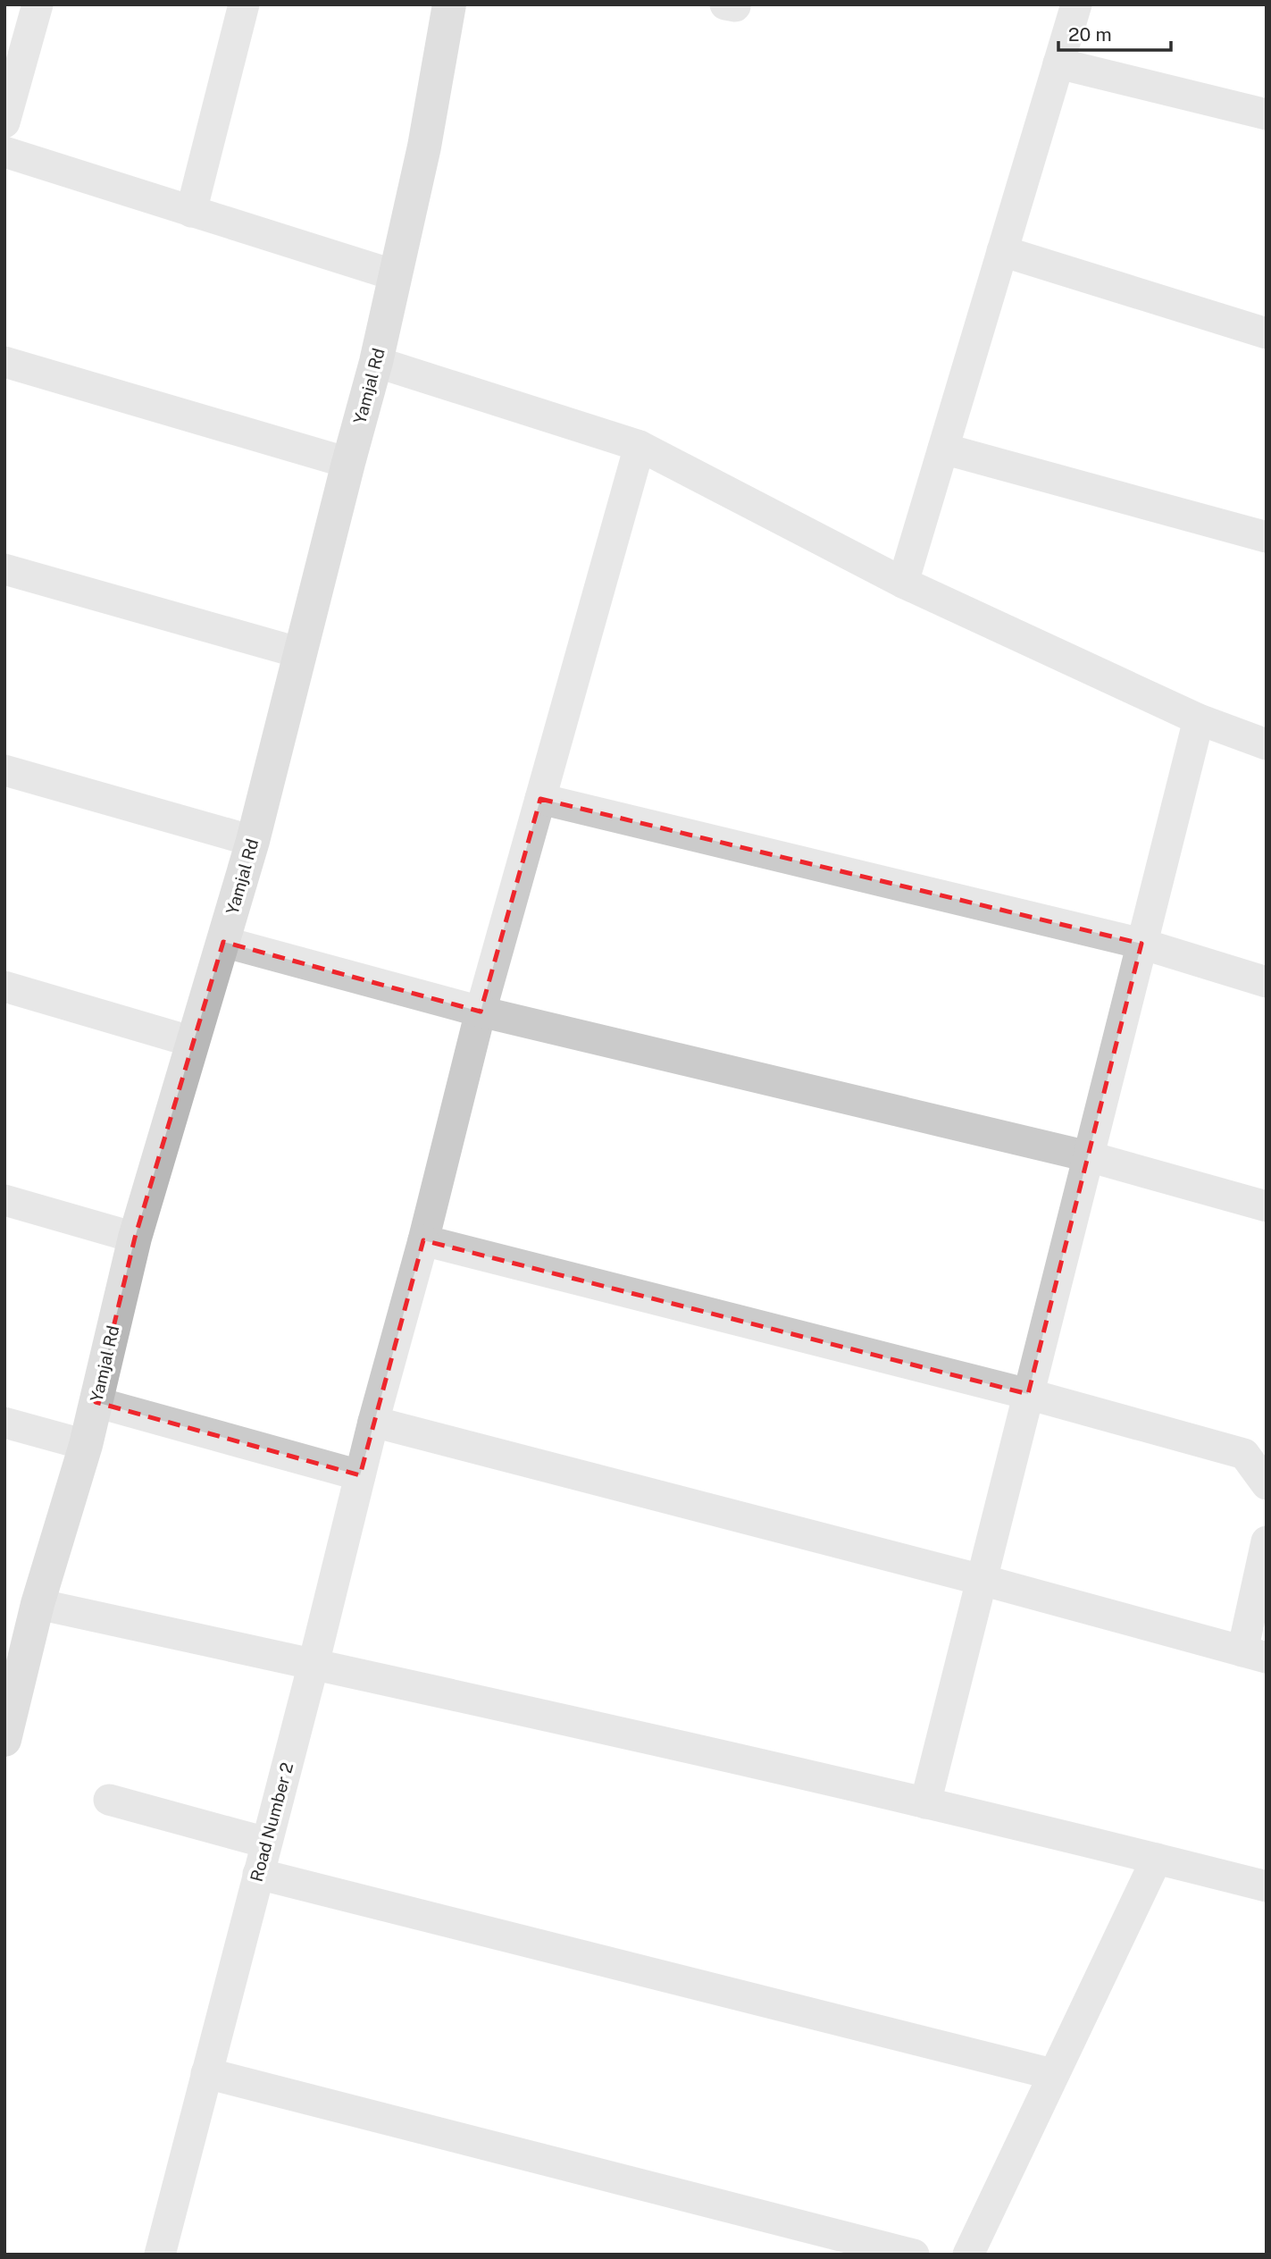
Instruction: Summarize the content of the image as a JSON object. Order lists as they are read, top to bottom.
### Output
{
  "streets": {
    "main road": ["Yamjal Rd"],
    "street": ["Road Number 2"]
  },
  "scale_bar": "20 m"
}
